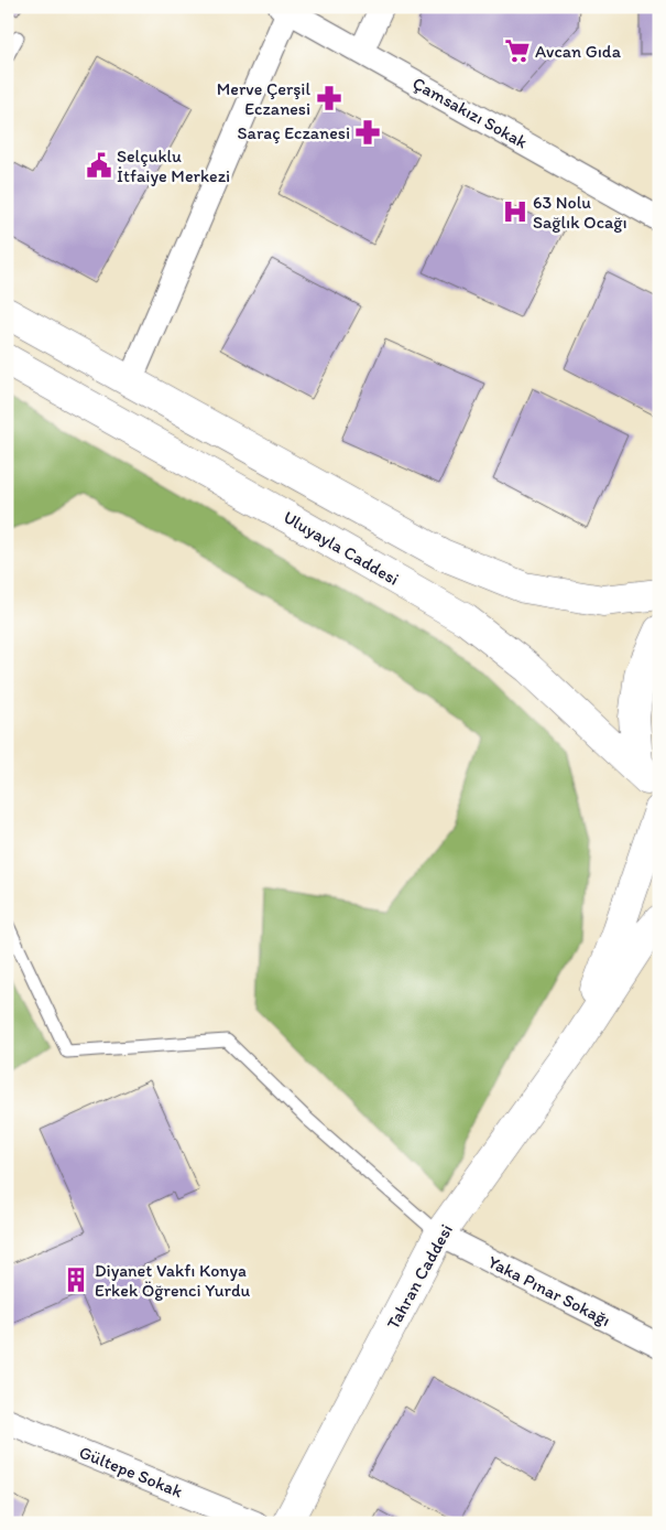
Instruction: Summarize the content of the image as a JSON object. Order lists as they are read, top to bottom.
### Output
{
  "streets": {
    "main road": ["Uluyayla Caddesi", "Tahran Caddesi"],
    "street": ["Çamsakızı Sokak", "Yaka Pınar Sokağı", "Gültepe Sokak"]
  },
  "crossings": [
    ["Tahran Caddesi", "Yaka Pınar Sokağı"]
  ],
  "places": {
    "supermarket": ["Avcan Gıda"],
    "pharmacy": ["Merve Çerşil Eczanesi", "Saraç Eczanesi"],
    "public building": ["Selçuklu İtfaiye Merkezi"],
    "hospital": ["63 Nolu Sağlık Ocağı"],
    "building": ["Diyanet Vakfı Konya Erkek Öğrenci Yurdu"]
  }
}
